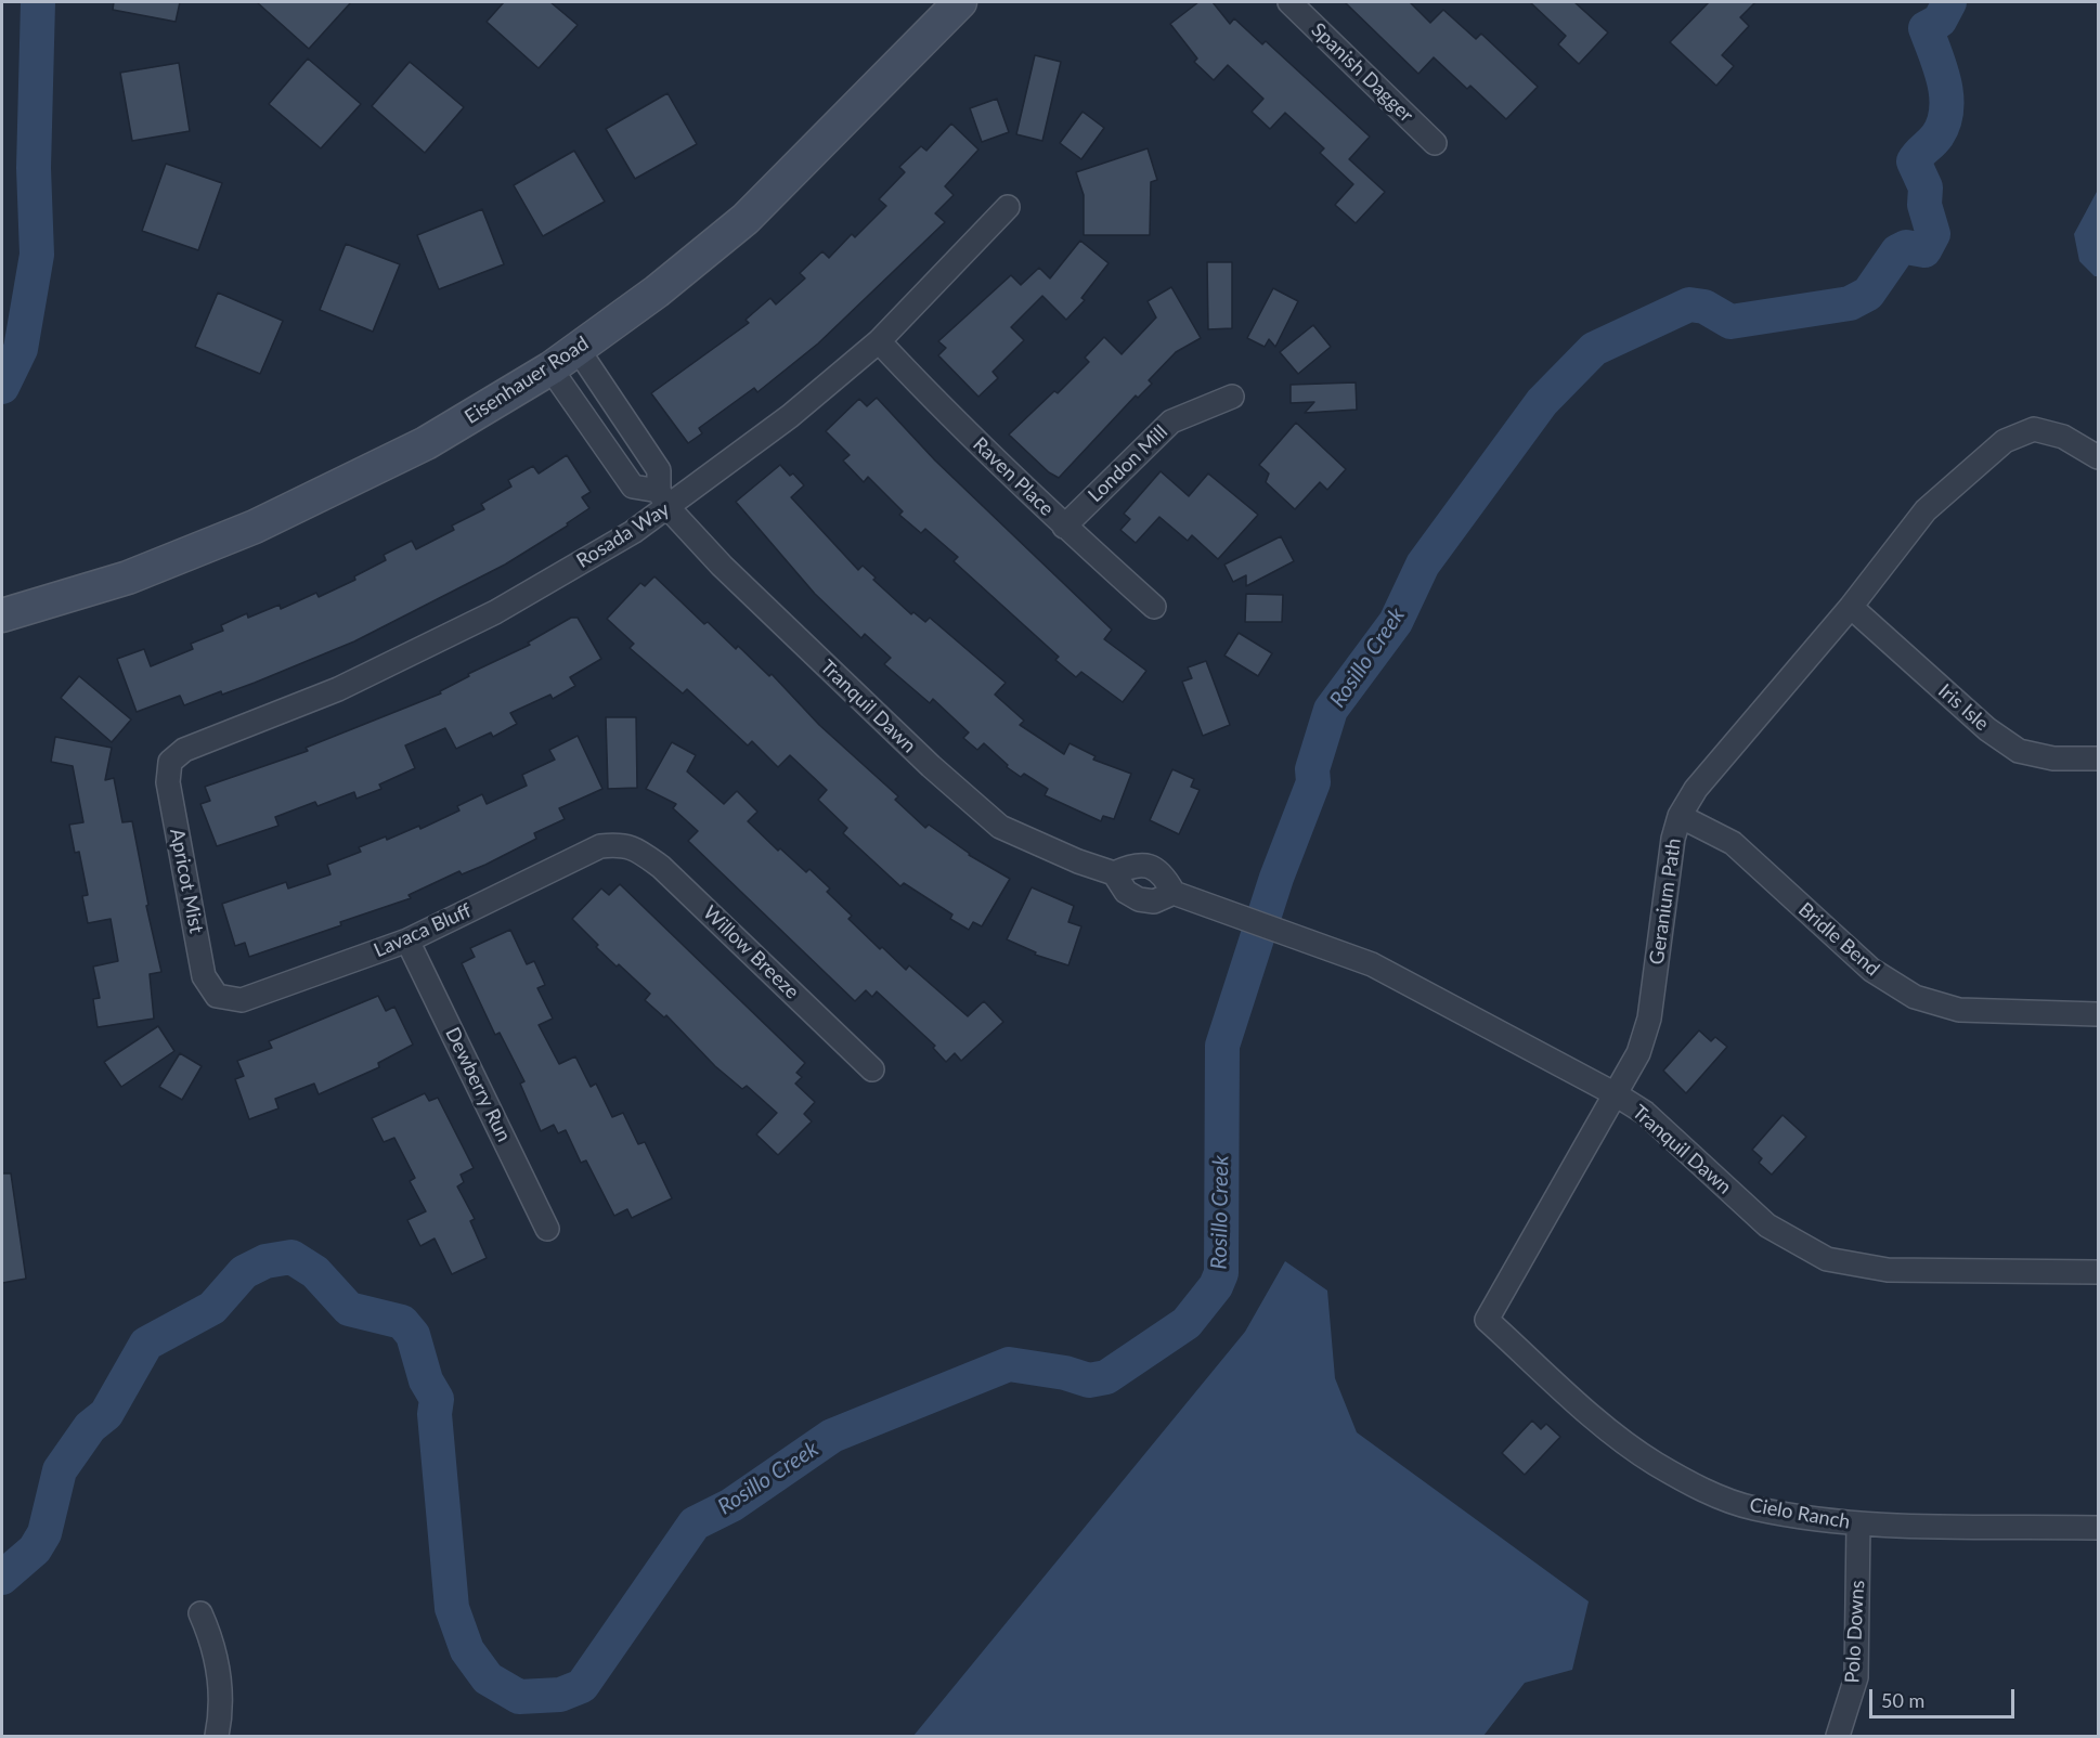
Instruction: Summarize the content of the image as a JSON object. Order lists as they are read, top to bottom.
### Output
{
  "streets": {
    "main road": ["Eisenhauer Road"],
    "street": [
      "Spanish Dagger",
      "London Mill",
      "Raven Place",
      "Rosada Way",
      "Tranquil Dawn",
      "Iris Isle",
      "Apricot Mist",
      "Geranium Path",
      "Lavaca Bluff",
      "Bridle Bend",
      "Willow Breeze",
      "Dewberry Run",
      "Cielo Ranch",
      "Polo Downs"
    ]
  },
  "crossings": [
    ["Eisenhauer Road", "Tranquil Dawn"],
    ["London Mill", "Raven Place"],
    ["Raven Place", "Rosada Way"],
    ["Rosada Way", "Tranquil Dawn"],
    ["Rosada Way", "Apricot Mist"],
    ["Tranquil Dawn", "Geranium Path"],
    ["Iris Isle", "Geranium Path"],
    ["Apricot Mist", "Lavaca Bluff"],
    ["Geranium Path", "Bridle Bend"],
    ["Geranium Path", "Cielo Ranch"],
    ["Lavaca Bluff", "Willow Breeze"],
    ["Lavaca Bluff", "Dewberry Run"],
    ["Cielo Ranch", "Polo Downs"]
  ],
  "water": ["Rosillo Creek"],
  "scale_bar": "50 m"
}
